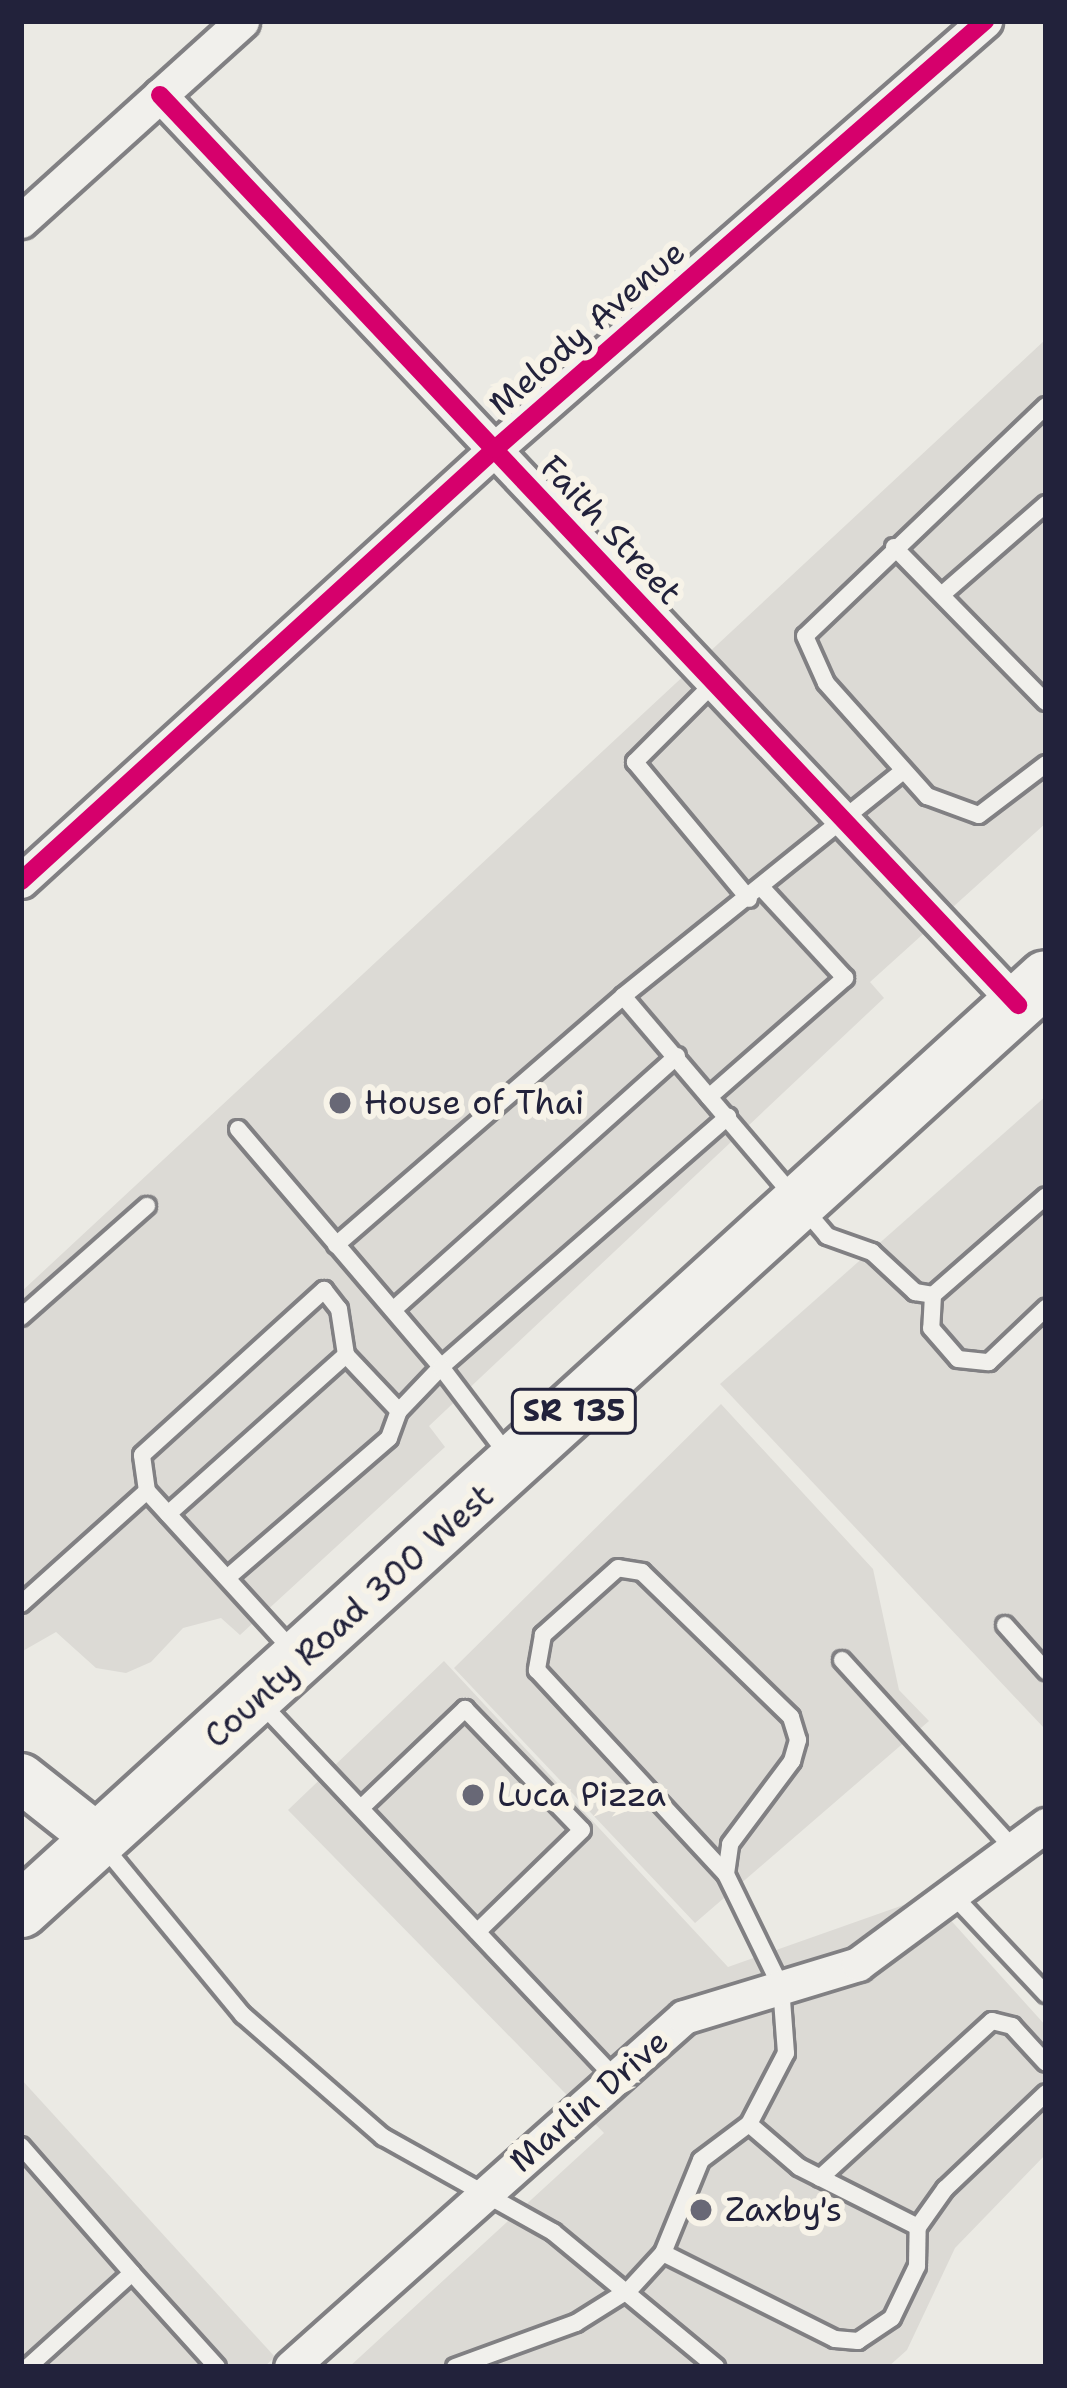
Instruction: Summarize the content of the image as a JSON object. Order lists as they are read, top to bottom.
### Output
{
  "streets": {
    "main road": ["SR 135", "County Road 300 West"],
    "street": ["Melody Avenue", "Faith Street", "Marlin Drive"]
  },
  "crossings": [
    ["Melody Avenue", "Faith Street"],
    ["Faith Street", "County Road 300 West"]
  ],
  "places": ["House of Thai", "Luca Pizza", "Zaxby's"]
}
